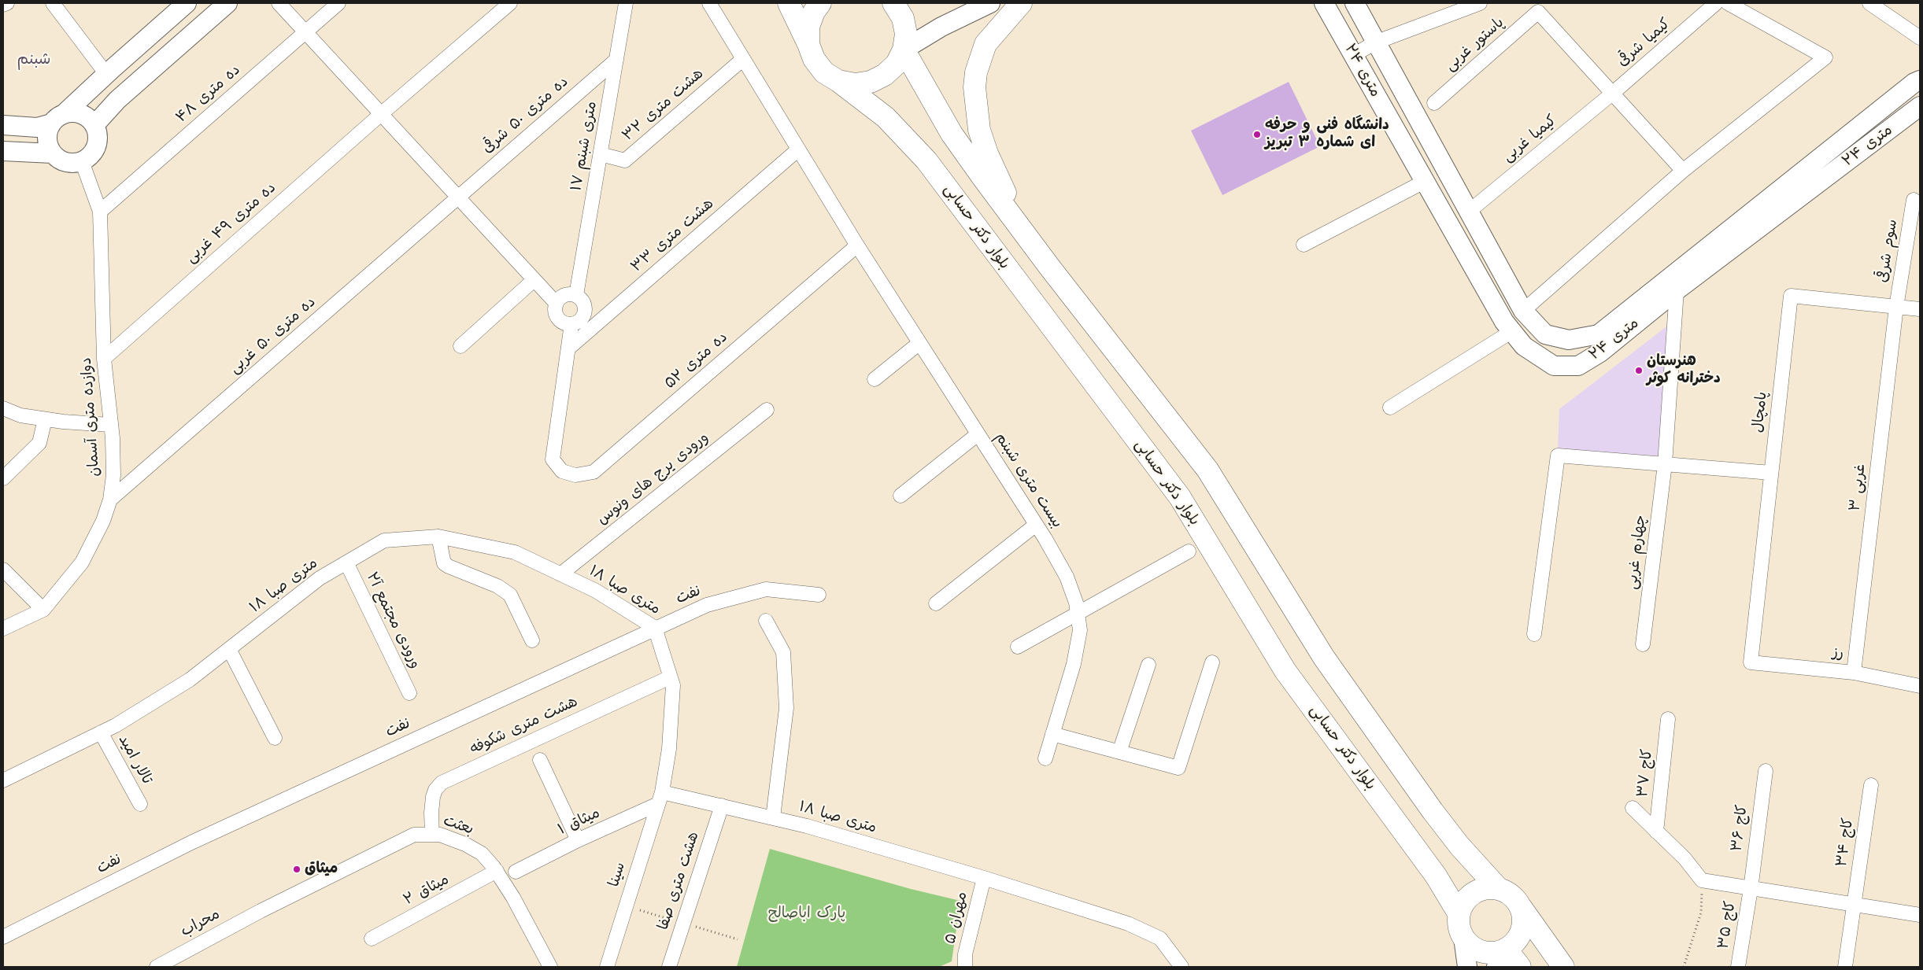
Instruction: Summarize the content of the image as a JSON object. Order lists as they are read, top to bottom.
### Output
{
  "streets": {
    "main road": ["بلوار دکتر حسابی"],
    "street": [
      "کیمیا شرقی",
      "پاستور غربی",
      "۲۴ متری",
      "ده متری ۴۸",
      "هشت متری ۳۲",
      "ده متری ۵۰ شرقی",
      "کیمیا غربی",
      "۱۷ متری شبنم",
      "ده متری ۴۹ غربی",
      "هشت متری ۳۳",
      "سوم شرقى",
      "ده متری ۵۰ غربی",
      "ده متری ۵۲",
      "پامچال",
      "دوازده متری آسمان",
      "ورودی یرج های ونوس",
      "بیست متری شبنم",
      "۳ غربی",
      "چهارم غربی",
      "متری صبا ۱۸",
      "نفت",
      "ورودی مجتمع آ۲",
      "رز",
      "هشت متری شکوفه",
      "تالار امید",
      "کاج ۳۷",
      "میثاق ۱",
      "بعثت",
      "کاج ۳۶",
      "کاج ۳۴",
      "سینا",
      "هشت متری صفا",
      "میثاق ۲",
      "مهران ۵",
      "محراب",
      "کاج ۳۵"
    ]
  },
  "crossings": [
    ["کیمیا شرقی", "پاستور غربی"],
    ["کیمیا شرقی", "کیمیا غربی"],
    ["پاستور غربی", "کیمیا غربی"],
    ["۲۴ متری", "کیمیا غربی"],
    ["۲۴ متری", "چهارم غربی"],
    ["ده متری ۴۸", "دوازده متری آسمان"],
    ["هشت متری ۳۲", "۱۷ متری شبنم"],
    ["هشت متری ۳۲", "بیست متری شبنم"],
    ["ده متری ۵۰ شرقی", "۱۷ متری شبنم"],
    ["ده متری ۵۰ شرقی", "ده متری ۵۰ غربی"],
    ["ده متری ۴۹ غربی", "دوازده متری آسمان"],
    ["هشت متری ۳۳", "ده متری ۵۲"],
    ["هشت متری ۳۳", "بیست متری شبنم"],
    ["سوم شرقى", "پامچال"],
    ["سوم شرقى", "۳ غربی"],
    ["ده متری ۵۰ غربی", "دوازده متری آسمان"],
    ["ده متری ۵۲", "بیست متری شبنم"],
    ["پامچال", "۳ غربی"],
    ["پامچال", "رز"],
    ["ورودی یرج های ونوس", "متری صبا ۱۸"],
    ["۳ غربی", "رز"],
    ["متری صبا ۱۸", "نفت"],
    ["متری صبا ۱۸", "ورودی مجتمع آ۲"],
    ["متری صبا ۱۸", "هشت متری شکوفه"],
    ["متری صبا ۱۸", "تالار امید"],
    ["متری صبا ۱۸", "میثاق ۱"],
    ["متری صبا ۱۸", "سینا"],
    ["متری صبا ۱۸", "هشت متری صفا"],
    ["متری صبا ۱۸", "مهران ۵"],
    ["هشت متری شکوفه", "بعثت"],
    ["میثاق ۱", "سینا"],
    ["بعثت", "میثاق ۲"],
    ["بعثت", "محراب"],
    ["کاج ۳۶", "کاج ۳۵"]
  ],
  "districts": ["شبنم"],
  "parks": ["پارک اباصالح"],
  "places": ["دانشگاه فنی و حرفه ای شماره ۳ تبریز", "هنرستان دخترانه کوثر", "میثاق"]
}
